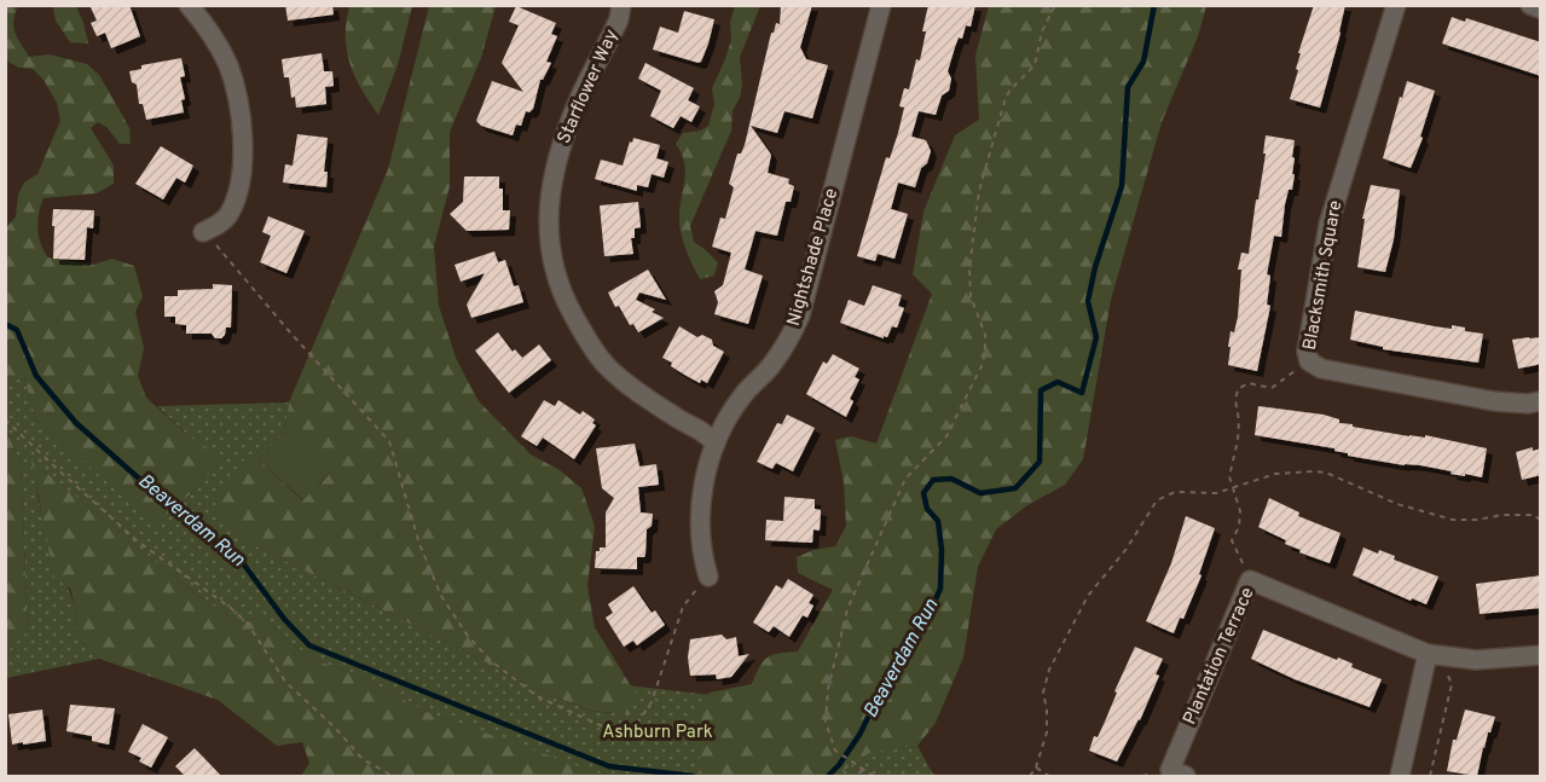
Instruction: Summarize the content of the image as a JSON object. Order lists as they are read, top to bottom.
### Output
{
  "streets": {
    "street": [
      "Starflower Way",
      "Nightshade Place",
      "Blacksmith Square",
      "Plantation Terrace"
    ]
  },
  "crossings": [
    ["Starflower Way", "Nightshade Place"]
  ],
  "water": ["Beaverdam Run"],
  "parks": ["Ashburn Park"]
}
